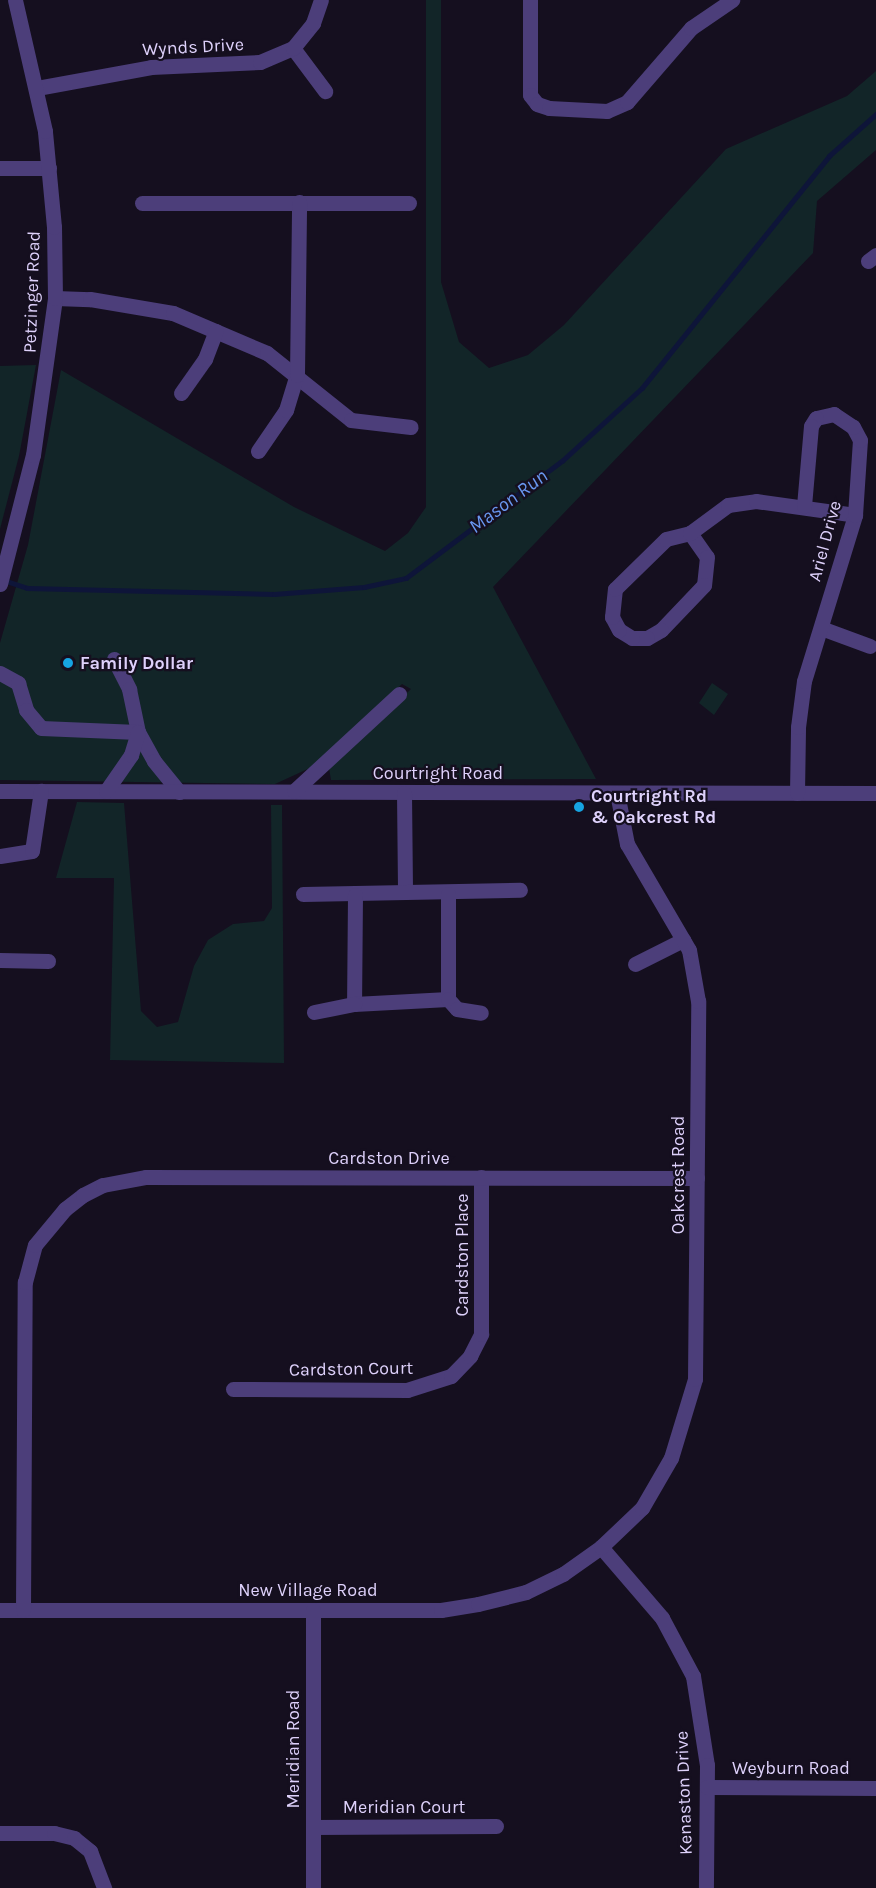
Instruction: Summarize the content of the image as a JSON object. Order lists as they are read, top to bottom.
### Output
{
  "streets": {
    "street": [
      "Wynds Drive",
      "Petzinger Road",
      "Ariel Drive",
      "Courtright Road",
      "Cardston Drive",
      "Oakcrest Road",
      "Cardston Place",
      "Cardston Court",
      "New Village Road",
      "Meridian Road",
      "Weyburn Road",
      "Kenaston Drive",
      "Meridian Court"
    ]
  },
  "crossings": [
    ["Wynds Drive", "Petzinger Road"],
    ["Ariel Drive", "Courtright Road"],
    ["Courtright Road", "Oakcrest Road"],
    ["Cardston Drive", "Oakcrest Road"],
    ["Cardston Drive", "Cardston Place"],
    ["Cardston Drive", "New Village Road"],
    ["Oakcrest Road", "New Village Road"],
    ["Oakcrest Road", "Kenaston Drive"],
    ["Cardston Place", "Cardston Court"],
    ["New Village Road", "Meridian Road"],
    ["New Village Road", "Kenaston Drive"],
    ["Meridian Road", "Meridian Court"],
    ["Weyburn Road", "Kenaston Drive"]
  ],
  "water": ["Mason Run"],
  "places": ["Family Dollar", "Courtright Rd & Oakcrest Rd"]
}
